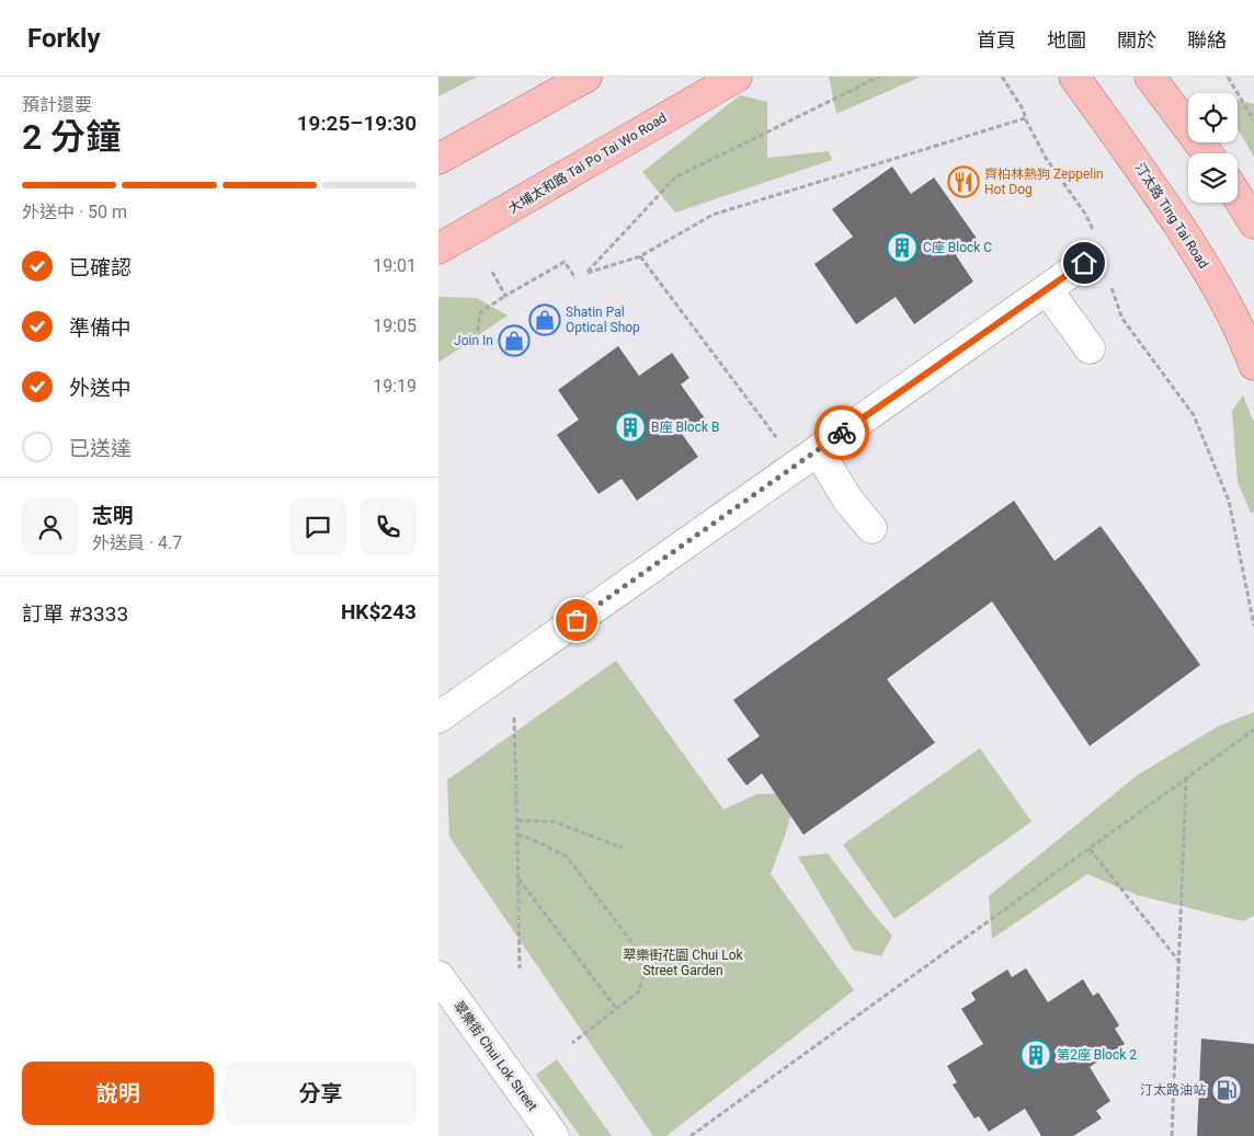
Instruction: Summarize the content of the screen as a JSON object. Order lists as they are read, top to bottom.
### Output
{
  "streets": {
    "main road": ["大埔太和路 Tai Po Tai Wo Road", "汀太路 Ting Tai Road"],
    "street": ["翠樂街 Chui Lok Street"]
  },
  "parks": ["翠樂街花園 Chui Lok Street Garden"],
  "places": {
    "restaurant": ["齊柏林熱狗 Zeppelin Hot Dog"],
    "building": ["C座 Block C", "B座 Block B", "第2座 Block 2"],
    "shop": ["Shatin Pal Optical Shop", "Join In"],
    "fuel station": ["汀太路油站"]
  },
  "page": {
    "header": "Forkly",
    "nav": [
      "首頁",
      "地圖",
      "關於",
      "聯絡"
    ],
    "heading": ["2 分鐘", "預計還要", "19:25–19:30"],
    "panel": [
      "志明",
      "外送員 · 4.7",
      "訂單 #3333",
      "HK$243"
    ],
    "bar": "外送中 · 50 m",
    "list": [
      ["已確認", "19:01"],
      ["準備中", "19:05"],
      ["外送中", "19:19"],
      "已送達"
    ],
    "buttons": ["說明", "分享"]
  }
}
